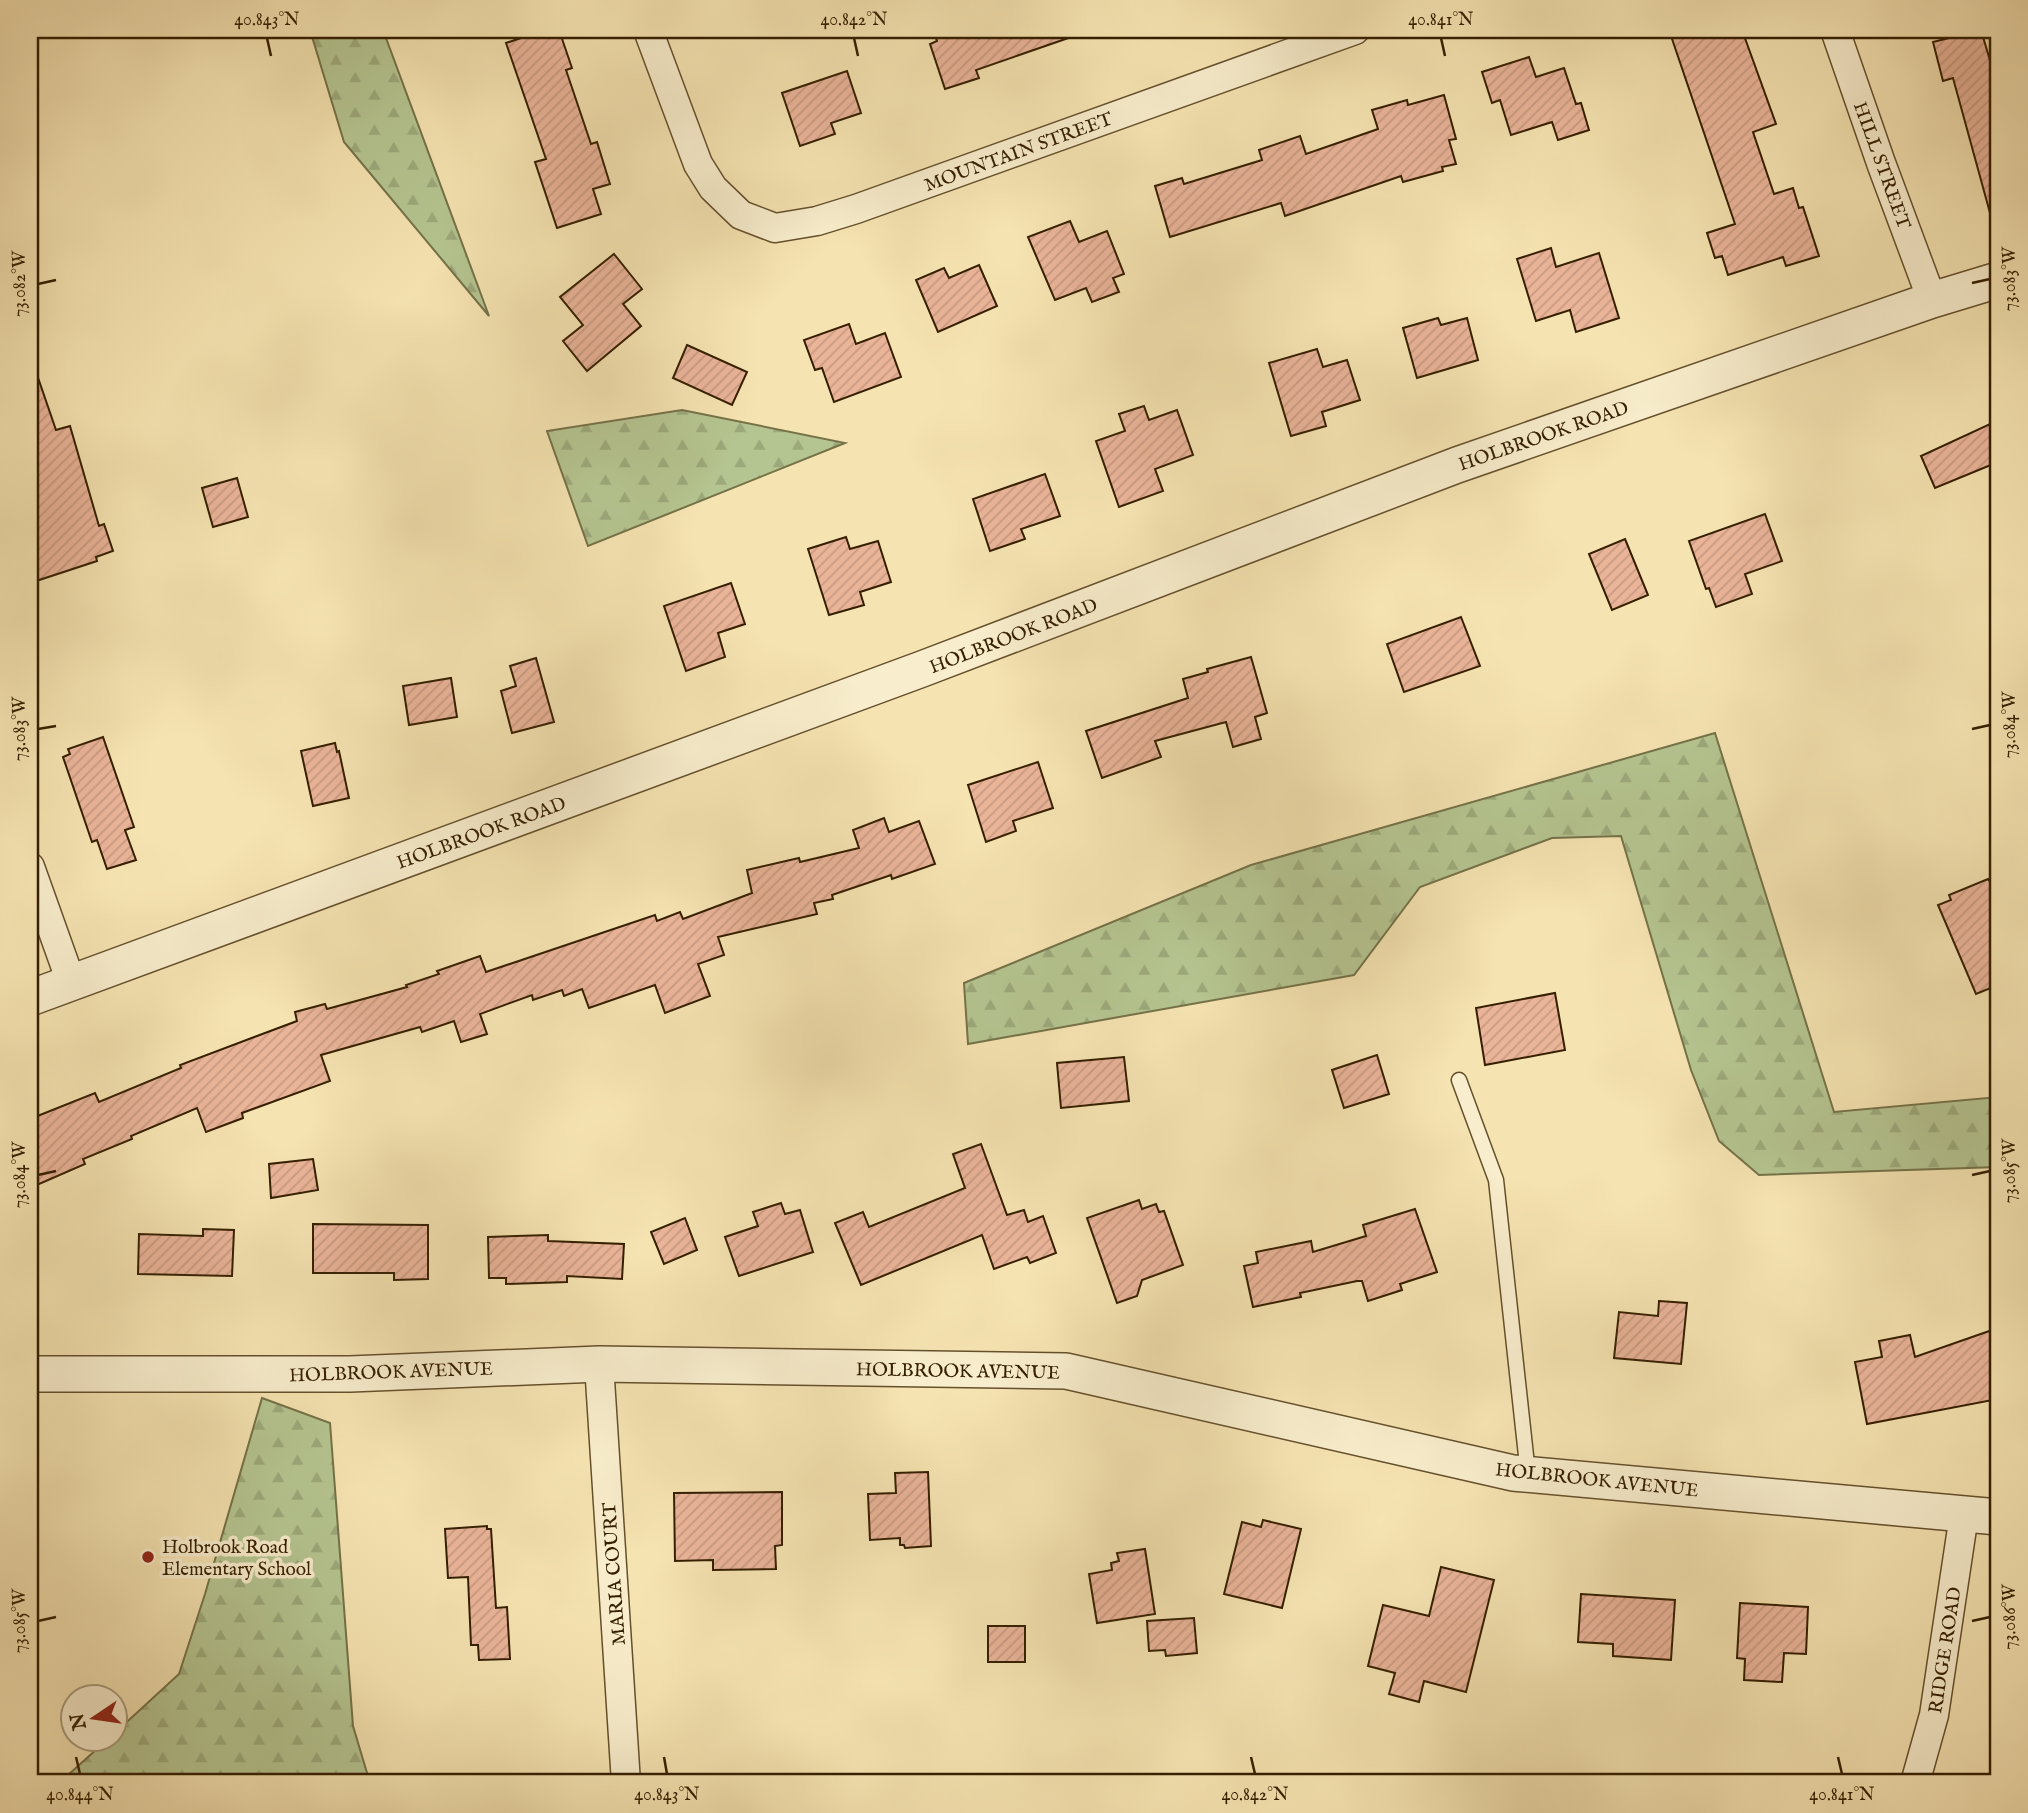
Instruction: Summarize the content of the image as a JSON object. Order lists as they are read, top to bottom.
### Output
{
  "streets": {
    "street": [
      "MOUNTAIN STREET",
      "HILL STREET",
      "HOLBROOK ROAD",
      "HOLBROOK AVENUE",
      "MARIA COURT",
      "RIDGE ROAD"
    ]
  },
  "crossings": [
    ["HILL STREET", "HOLBROOK ROAD"],
    ["HOLBROOK AVENUE", "MARIA COURT"],
    ["HOLBROOK AVENUE", "RIDGE ROAD"]
  ],
  "places": ["Holbrook Road Elementary School"],
  "north": "left",
  "coordinates": [
    "40.843°N",
    "40.842°N",
    "40.841°N",
    "73.083°W",
    "73.082°W",
    "73.084°W",
    "73.085°W",
    "73.086°W",
    "40.844°N"
  ]
}
